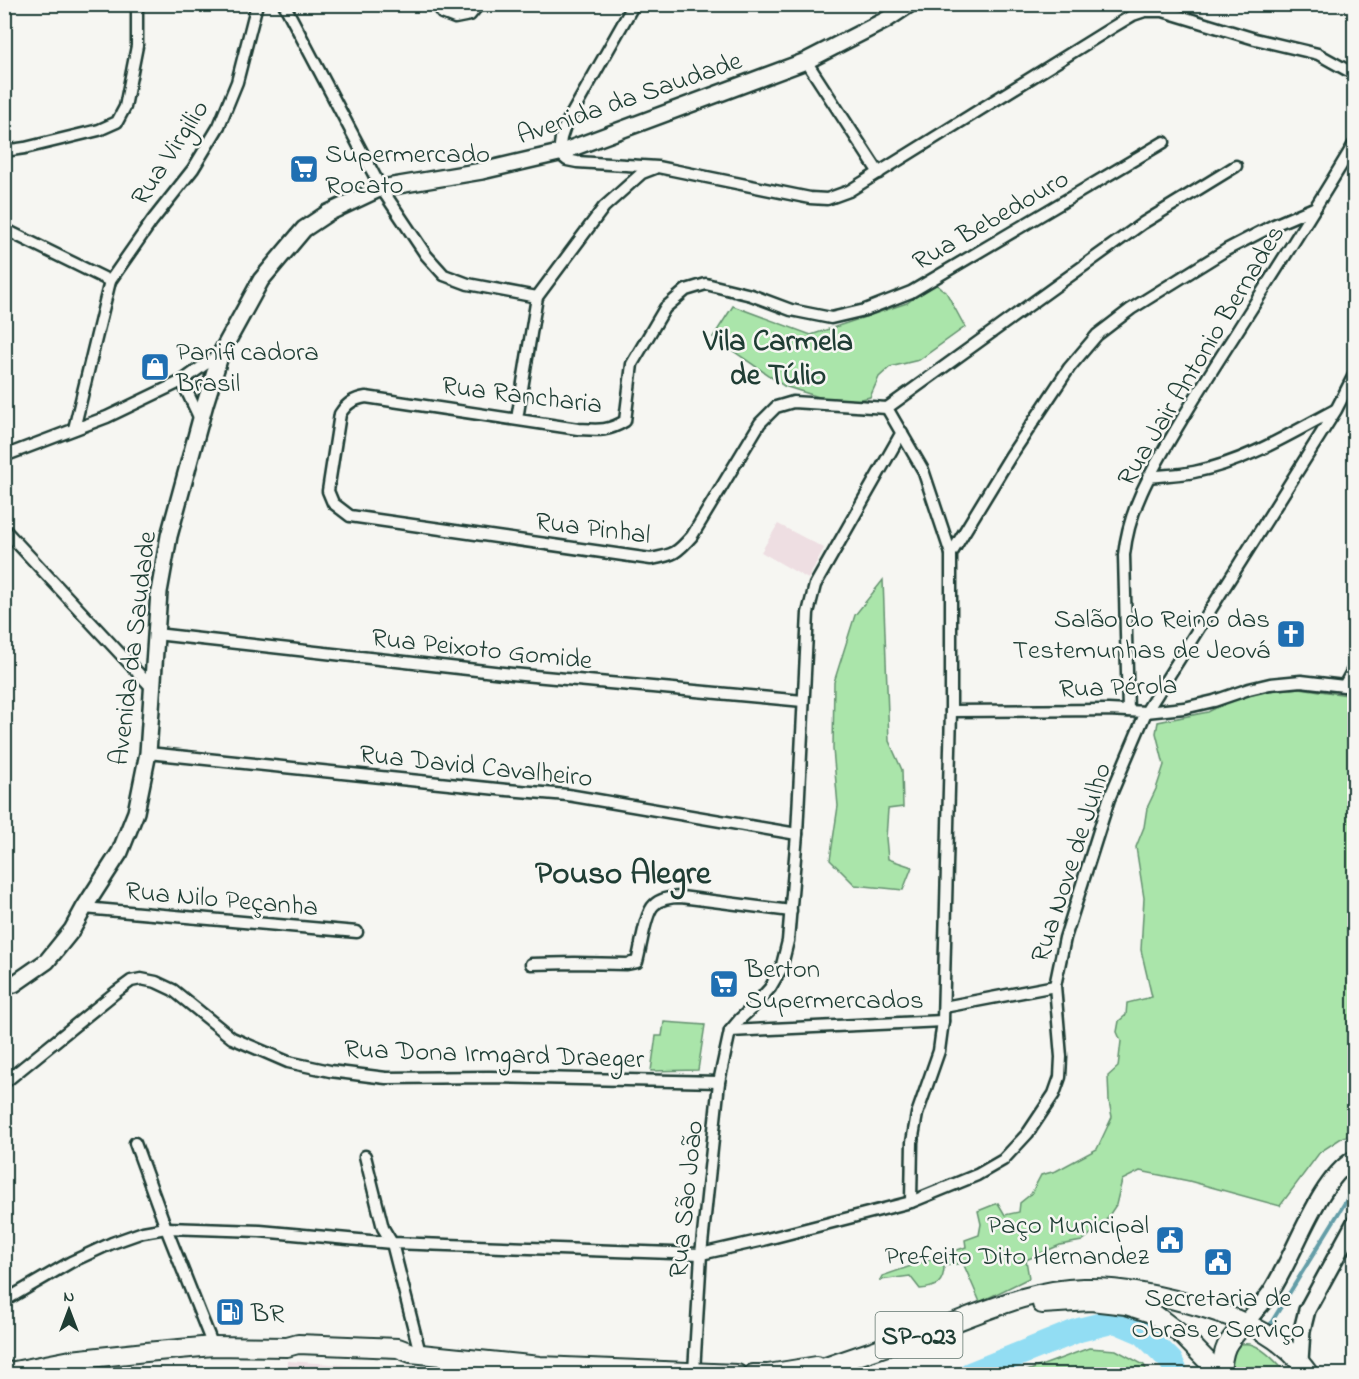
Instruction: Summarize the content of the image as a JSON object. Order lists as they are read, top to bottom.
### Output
{
  "streets": {
    "main road": ["Avenida da Saudade", "SP-023"],
    "street": [
      "Rua Virgilio",
      "Rua Bebedouro",
      "Rua Jair Antonio Bernades",
      "Rua Rancharia",
      "Rua Pinhal",
      "Rua Peixoto Gomide",
      "Rua Pérola",
      "Rua David Cavalheiro",
      "Rua Nove de Julho",
      "Rua Nilo Peçanha",
      "Rua Dona Irmgard Draeger",
      "Rua São João"
    ]
  },
  "crossings": [
    ["Avenida da Saudade", "Rua Peixoto Gomide"],
    ["Avenida da Saudade", "Rua David Cavalheiro"],
    ["Avenida da Saudade", "Rua Nilo Peçanha"],
    ["Rua Bebedouro", "Rua Rancharia"],
    ["Rua Jair Antonio Bernades", "Rua Pérola"],
    ["Rua Rancharia", "Rua Pinhal"],
    ["Rua Pérola", "Rua Nove de Julho"],
    ["Rua Nove de Julho", "Rua São João"],
    ["Rua Dona Irmgard Draeger", "Rua São João"]
  ],
  "districts": ["Vila Carmela de Túlio", "Pouso Alegre"],
  "places": {
    "supermarket": ["Supermercado Rocato", "Berton Supermercados"],
    "shop": ["Panificadora Brasil"],
    "church": ["Salão do Reino das Testemunhas de Jeová"],
    "public building": ["Paço Municipal Prefeito Dito Hernandez", "Secretaria de Obras e Serviço"],
    "fuel station": ["BR"]
  },
  "north": "top"
}
